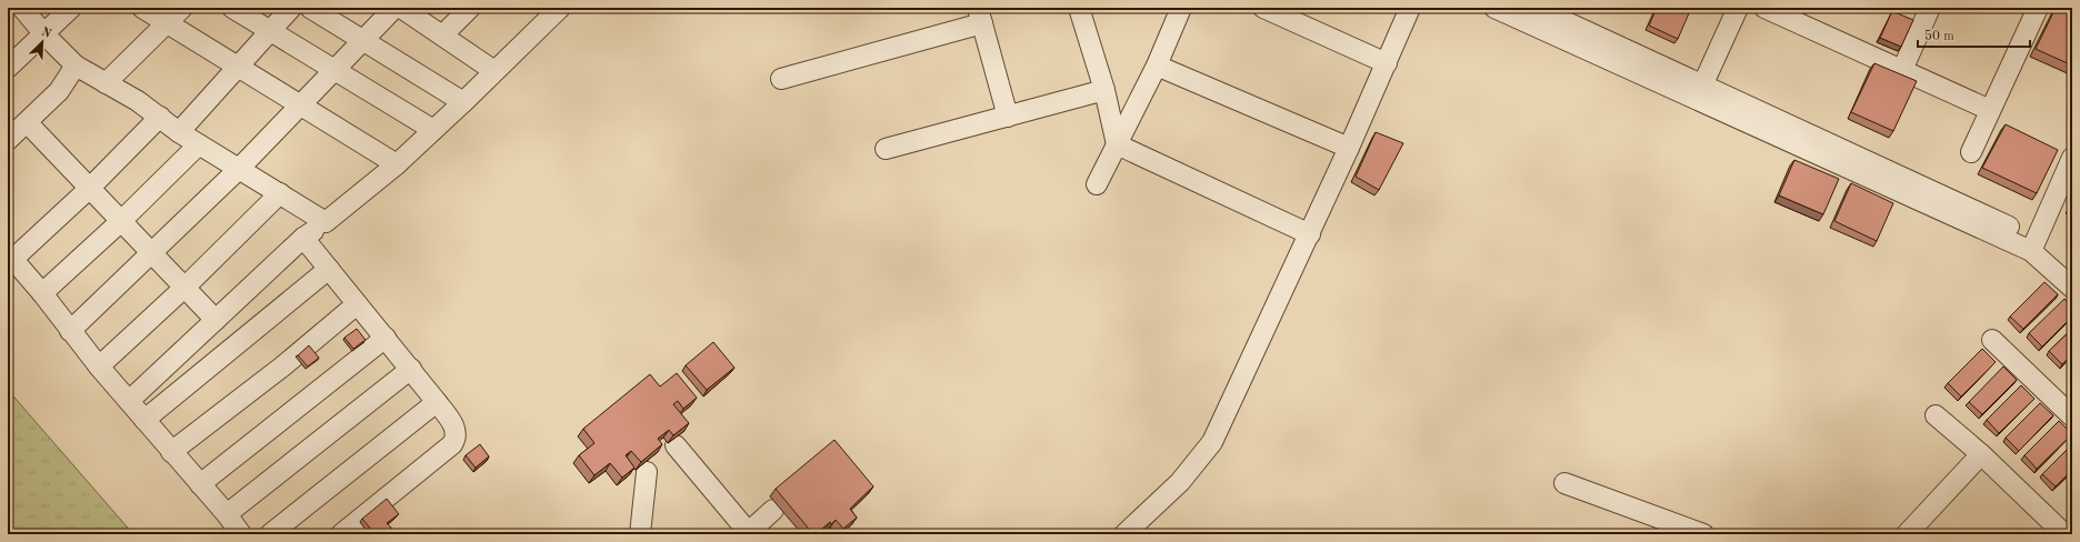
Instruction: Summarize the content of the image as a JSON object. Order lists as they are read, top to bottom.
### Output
{
  "scale_bar": "50 m",
  "north": "top right"
}
